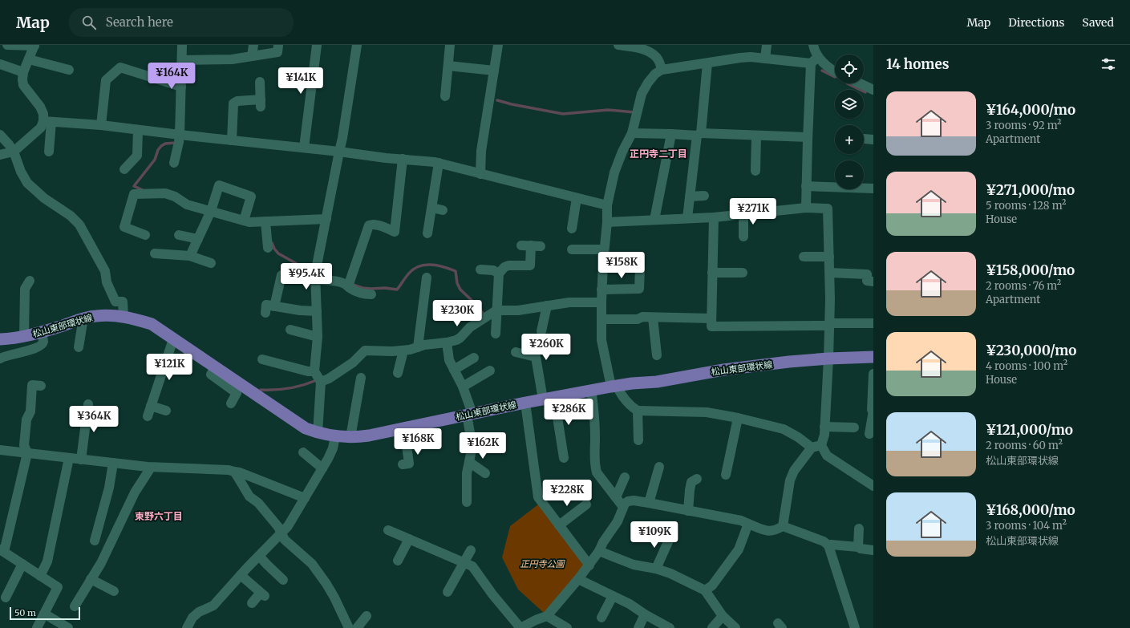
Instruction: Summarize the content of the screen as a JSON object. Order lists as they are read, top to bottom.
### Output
{
  "streets": {
    "main road": ["松山東部環状線"]
  },
  "districts": ["正円寺二丁目", "東野六丁目"],
  "parks": ["正円寺公園"],
  "scale_bar": "50 m",
  "page": {
    "header": "Map",
    "search": "Search here",
    "nav": ["Map", "Directions", "Saved"],
    "heading": "14 homes",
    "map_buttons": ["+", "−"],
    "price": [
      "¥164K",
      "¥141K",
      "¥271K",
      "¥158K",
      "¥95.4K",
      "¥230K",
      "¥260K",
      "¥121K",
      "¥286K",
      "¥364K",
      "¥168K",
      "¥162K",
      "¥228K",
      "¥109K"
    ],
    "list": [
      {
        "name": "¥164,000/mo",
        "note": "3 rooms · 92 m² · Apartment"
      },
      {
        "name": "¥271,000/mo",
        "note": "5 rooms · 128 m² · House"
      },
      {
        "name": "¥158,000/mo",
        "note": "2 rooms · 76 m² · Apartment"
      },
      {
        "name": "¥230,000/mo",
        "note": "4 rooms · 100 m² · House"
      },
      {
        "name": "¥121,000/mo",
        "note": "2 rooms · 60 m² · 松山東部環状線"
      },
      {
        "name": "¥168,000/mo",
        "note": "3 rooms · 104 m² · 松山東部環状線"
      }
    ],
    "scale": "50 m"
  }
}
